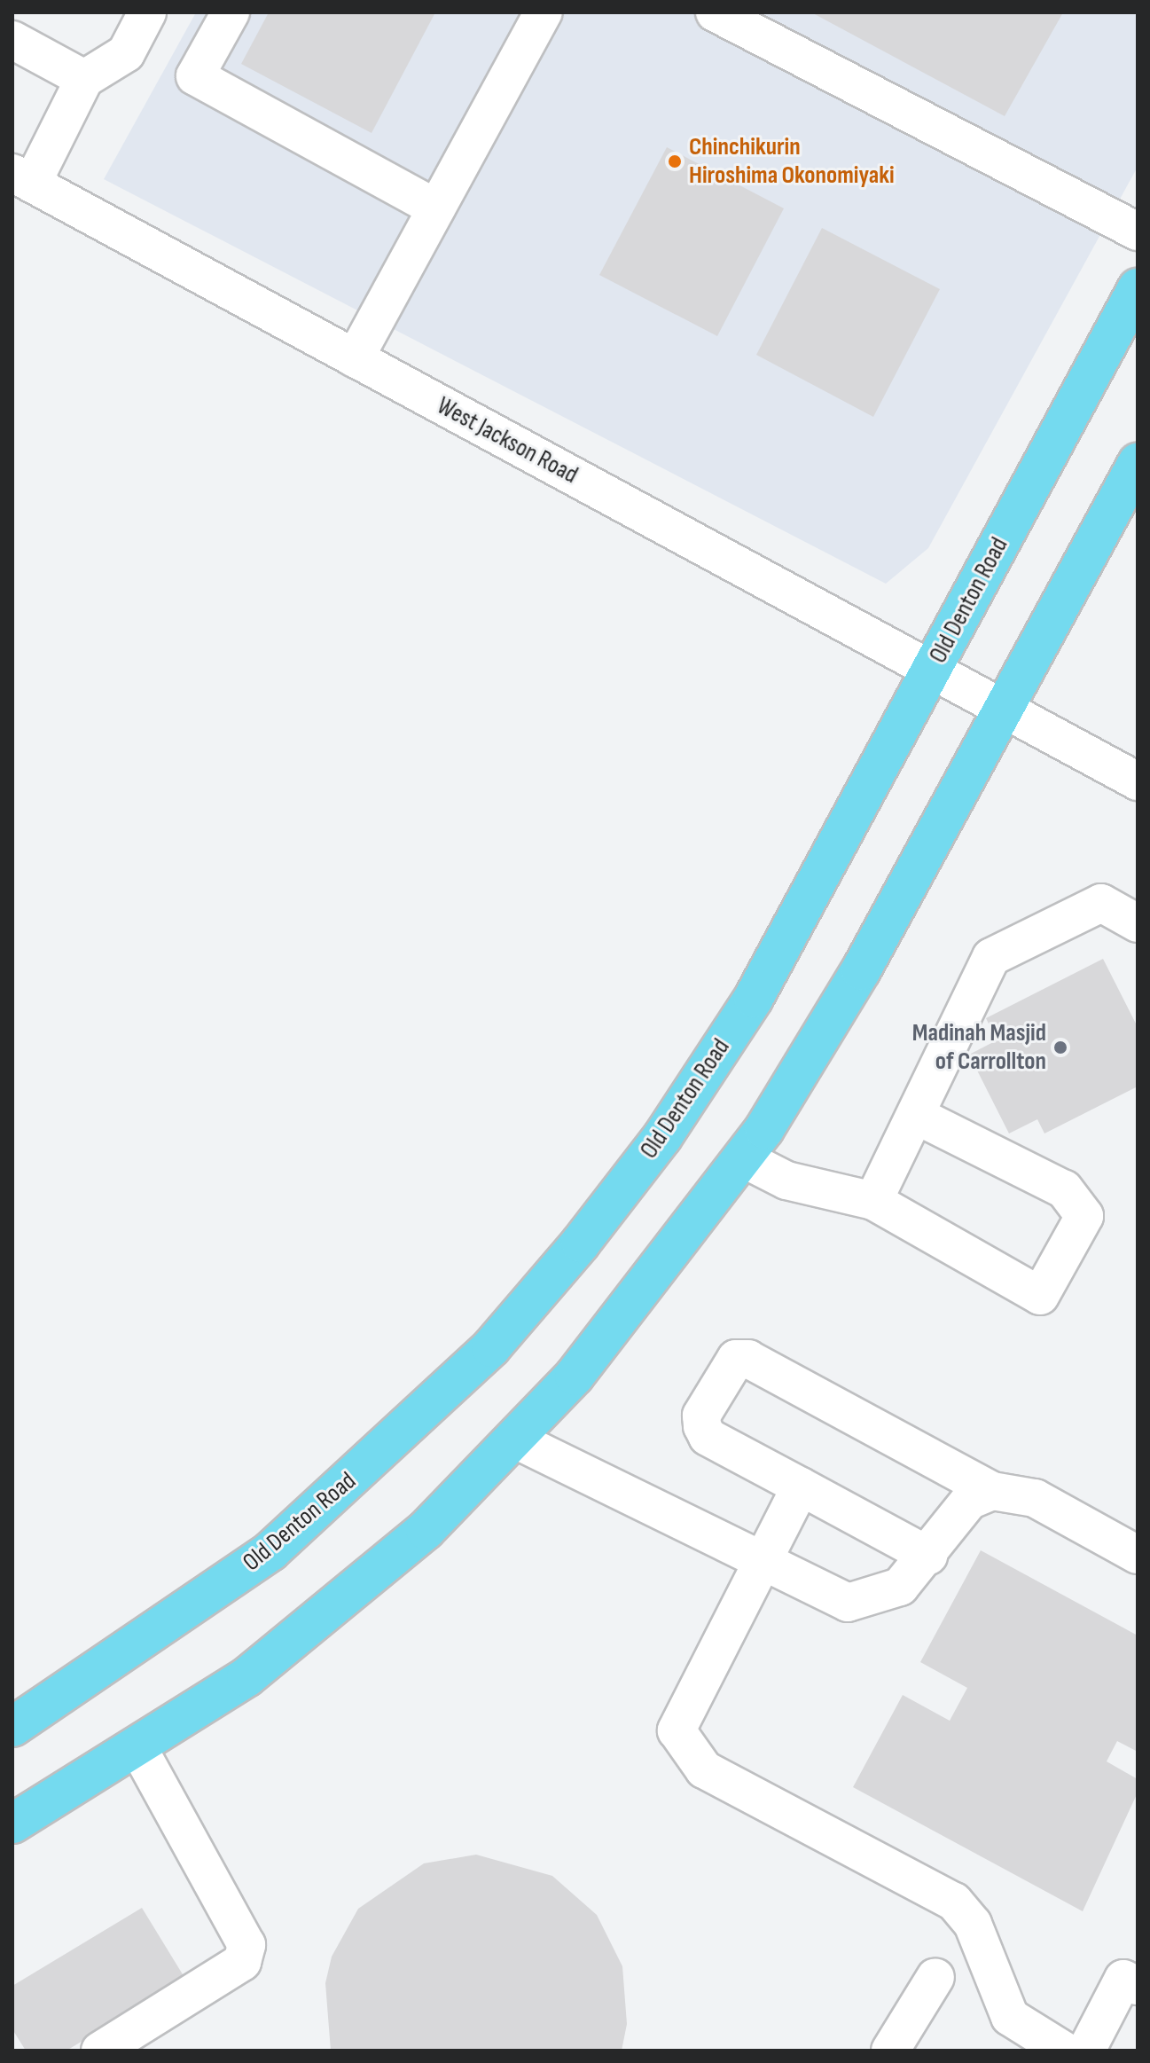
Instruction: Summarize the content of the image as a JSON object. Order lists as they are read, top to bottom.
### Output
{
  "streets": {
    "main road": ["Old Denton Road"],
    "street": ["West Jackson Road"]
  },
  "crossings": [
    ["West Jackson Road", "Old Denton Road"]
  ],
  "places": ["Chinchikurin Hiroshima Okonomiyaki", "Madinah Masjid of Carrollton"]
}
